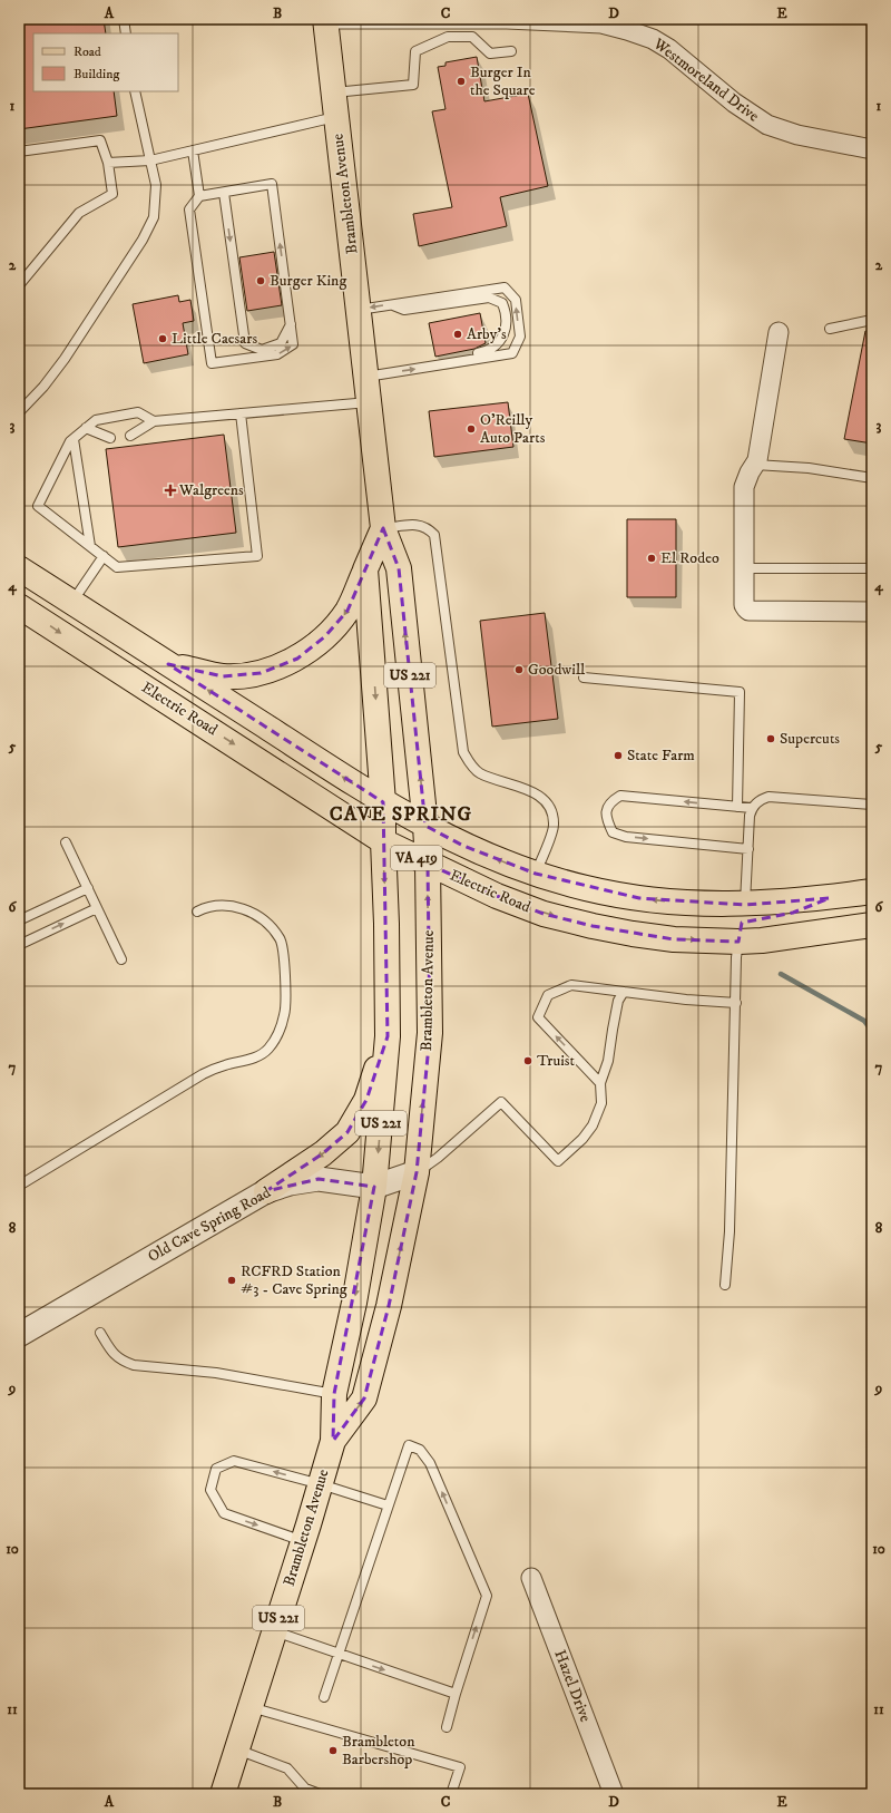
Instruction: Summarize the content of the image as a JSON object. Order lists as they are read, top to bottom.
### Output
{
  "streets": {
    "main road": [
      "Brambleton Avenue",
      "US 221",
      "Electric Road",
      "VA 419"
    ],
    "street": ["Westmoreland Drive", "Old Cave Spring Road", "Hazel Drive"]
  },
  "crossings": [
    ["Westmoreland Drive", "Brambleton Avenue"],
    ["Brambleton Avenue", "Electric Road"],
    ["Brambleton Avenue", "Old Cave Spring Road"]
  ],
  "districts": ["CAVE SPRING"],
  "places": {
    "other": [
      "Burger In the Square",
      "Burger King",
      "Arby's",
      "Little Caesars",
      "O'Reilly Auto Parts",
      "El Rodeo",
      "Goodwill",
      "Supercuts",
      "State Farm",
      "Truist",
      "RCFRD Station #3 - Cave Spring",
      "Brambleton Barbershop"
    ],
    "health": ["Walgreens"]
  },
  "legend": ["Road", "Building"],
  "grid": {
    "columns": [
      "A",
      "B",
      "C",
      "D",
      "E"
    ],
    "rows": [
      "1",
      "2",
      "3",
      "4",
      "5",
      "6",
      "7",
      "8",
      "9",
      "10",
      "11"
    ]
  }
}
